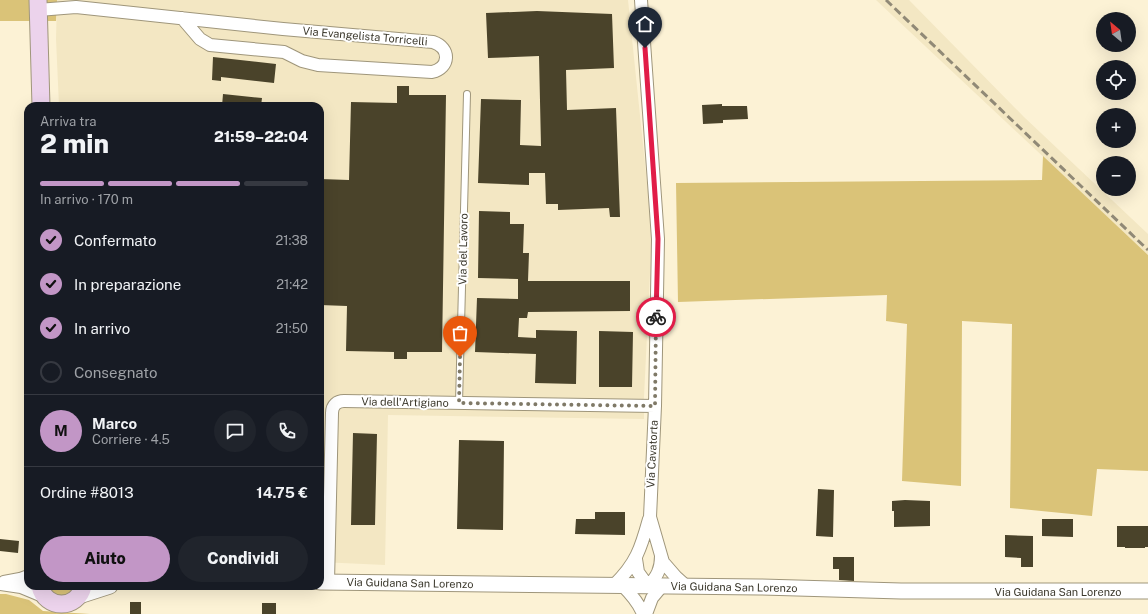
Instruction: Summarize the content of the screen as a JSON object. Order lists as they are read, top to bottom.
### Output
{
  "streets": {
    "street": [
      "Via Evangelista Torricelli",
      "Via dell'Artigiano",
      "Via Cavatorta",
      "Via Guidana San Lorenzo"
    ],
    "lane": ["Via del Lavoro"]
  },
  "crossings": [
    ["Via del Lavoro", "Via dell'Artigiano"],
    ["Via dell'Artigiano", "Via Cavatorta"],
    ["Via dell'Artigiano", "Via Guidana San Lorenzo"],
    ["Via Cavatorta", "Via Guidana San Lorenzo"]
  ],
  "north": "top left",
  "page": {
    "map_buttons": ["+", "−"],
    "heading": ["2 min", "Arriva tra", "21:59–22:04"],
    "panel": [
      "Marco",
      "Corriere · 4.5",
      "Ordine #8013",
      "14.75 €"
    ],
    "bar": "In arrivo · 170 m",
    "list": [
      ["Confermato", "21:38"],
      ["In preparazione", "21:42"],
      ["In arrivo", "21:50"],
      "Consegnato"
    ],
    "round": "M",
    "buttons": ["Aiuto", "Condividi"]
  }
}
